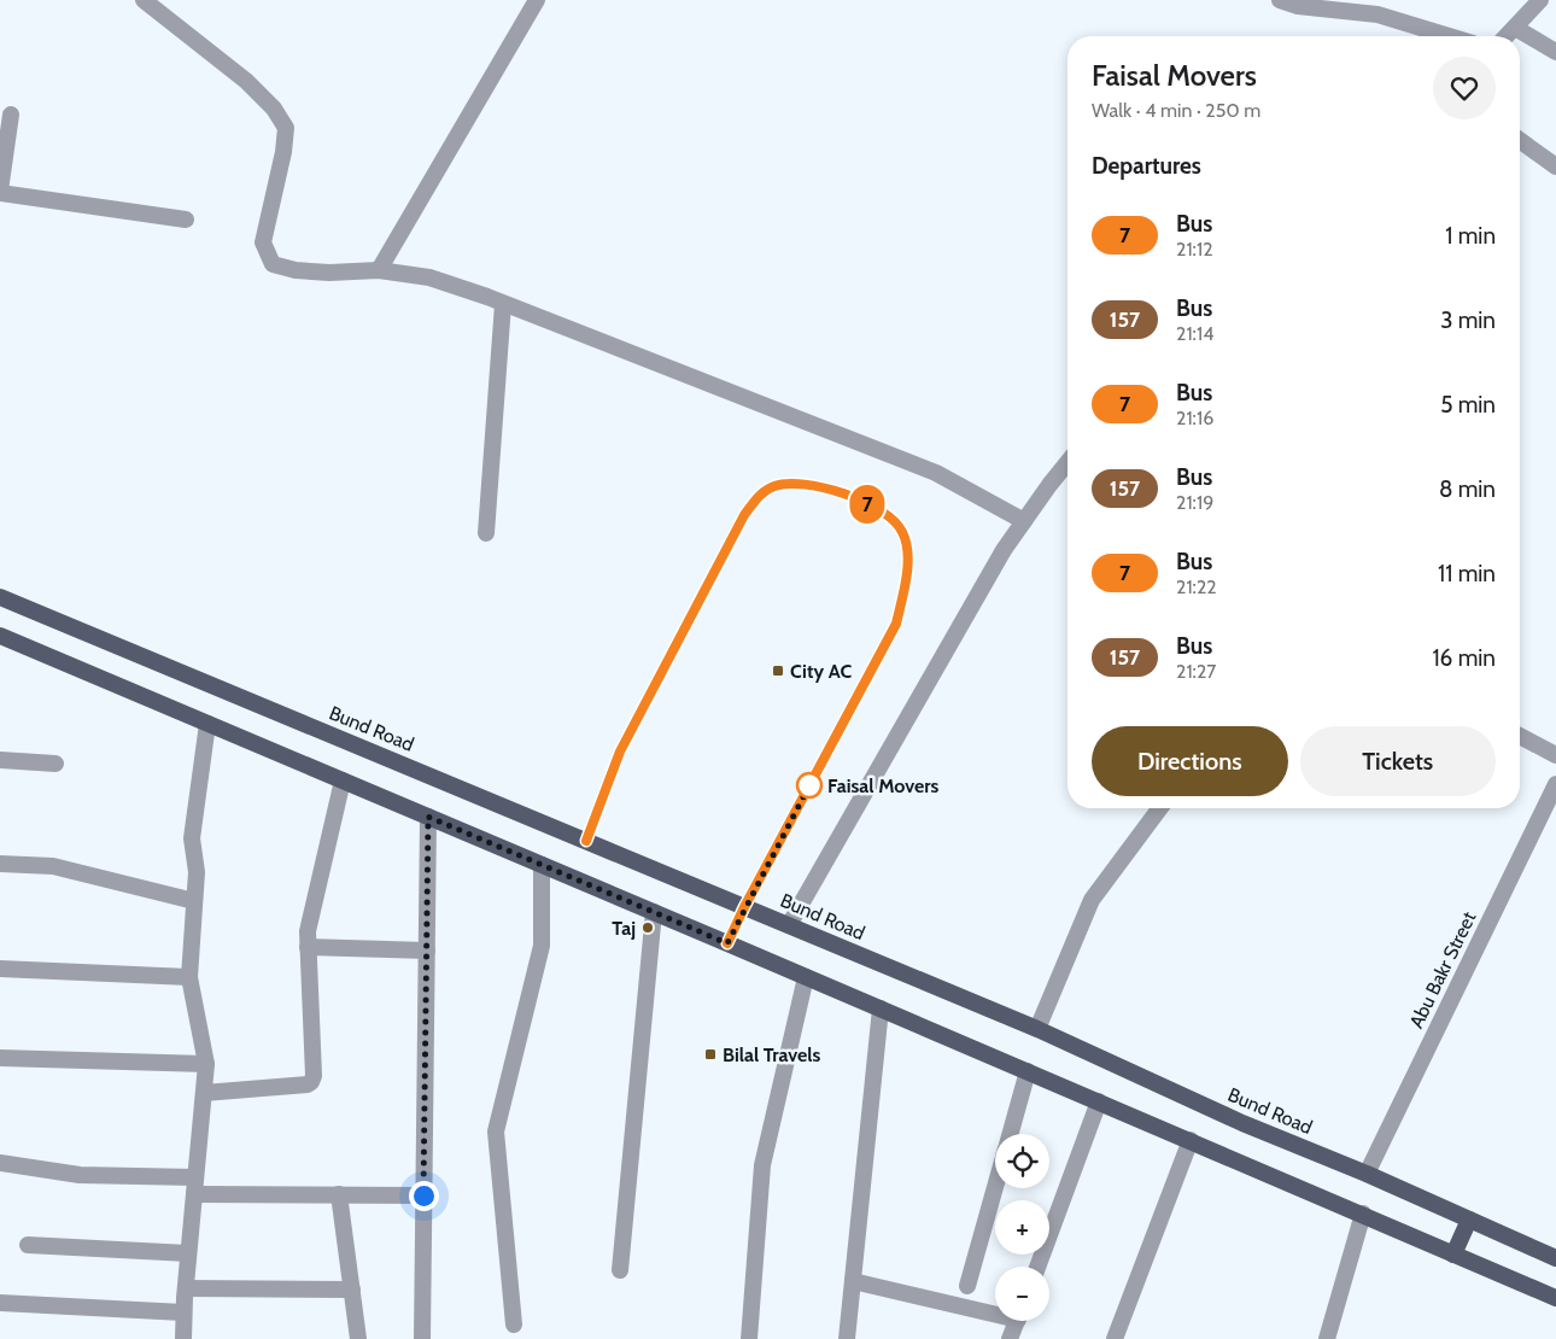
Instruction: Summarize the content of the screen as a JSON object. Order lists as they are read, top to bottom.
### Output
{
  "streets": {
    "main road": ["Bund Road"],
    "street": ["Abu Bakr Street"]
  },
  "crossings": [
    ["Bund Road", "Abu Bakr Street"]
  ],
  "places": {
    "transit": ["City AC", "Bilal Travels"],
    "other": ["Faisal Movers", "Taj"]
  },
  "lines": ["bus line 7"],
  "page": {
    "on_map": "7",
    "heading": [
      ["Faisal Movers", "Walk · 4 min · 250 m"],
      "Departures"
    ],
    "list": [
      {
        "mark": "7",
        "name": "Bus",
        "note": "21:12",
        "value": "1 min"
      },
      {
        "mark": "157",
        "name": "Bus",
        "note": "21:14",
        "value": "3 min"
      },
      {
        "mark": "7",
        "name": "Bus",
        "note": "21:16",
        "value": "5 min"
      },
      {
        "mark": "157",
        "name": "Bus",
        "note": "21:19",
        "value": "8 min"
      },
      {
        "mark": "7",
        "name": "Bus",
        "note": "21:22",
        "value": "11 min"
      },
      {
        "mark": "157",
        "name": "Bus",
        "note": "21:27",
        "value": "16 min"
      }
    ],
    "buttons": ["Directions", "Tickets"],
    "map_buttons": ["+", "−"]
  }
}
